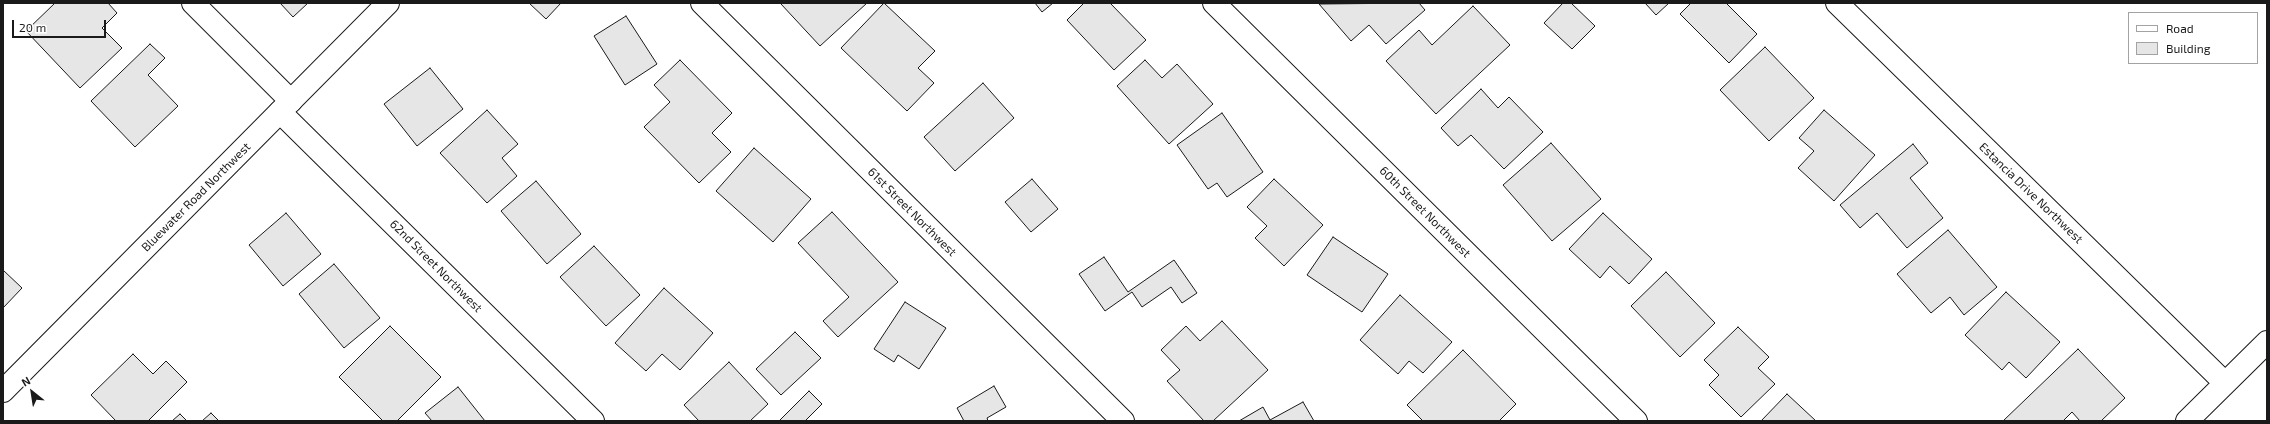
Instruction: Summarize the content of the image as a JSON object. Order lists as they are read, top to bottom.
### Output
{
  "streets": {
    "street": [
      "Estancia Drive Northwest",
      "Bluewater Road Northwest",
      "61st Street Northwest",
      "60th Street Northwest",
      "62nd Street Northwest"
    ]
  },
  "crossings": [
    ["Bluewater Road Northwest", "62nd Street Northwest"]
  ],
  "legend": ["Road", "Building"],
  "scale_bar": "20 m",
  "north": "top left"
}
